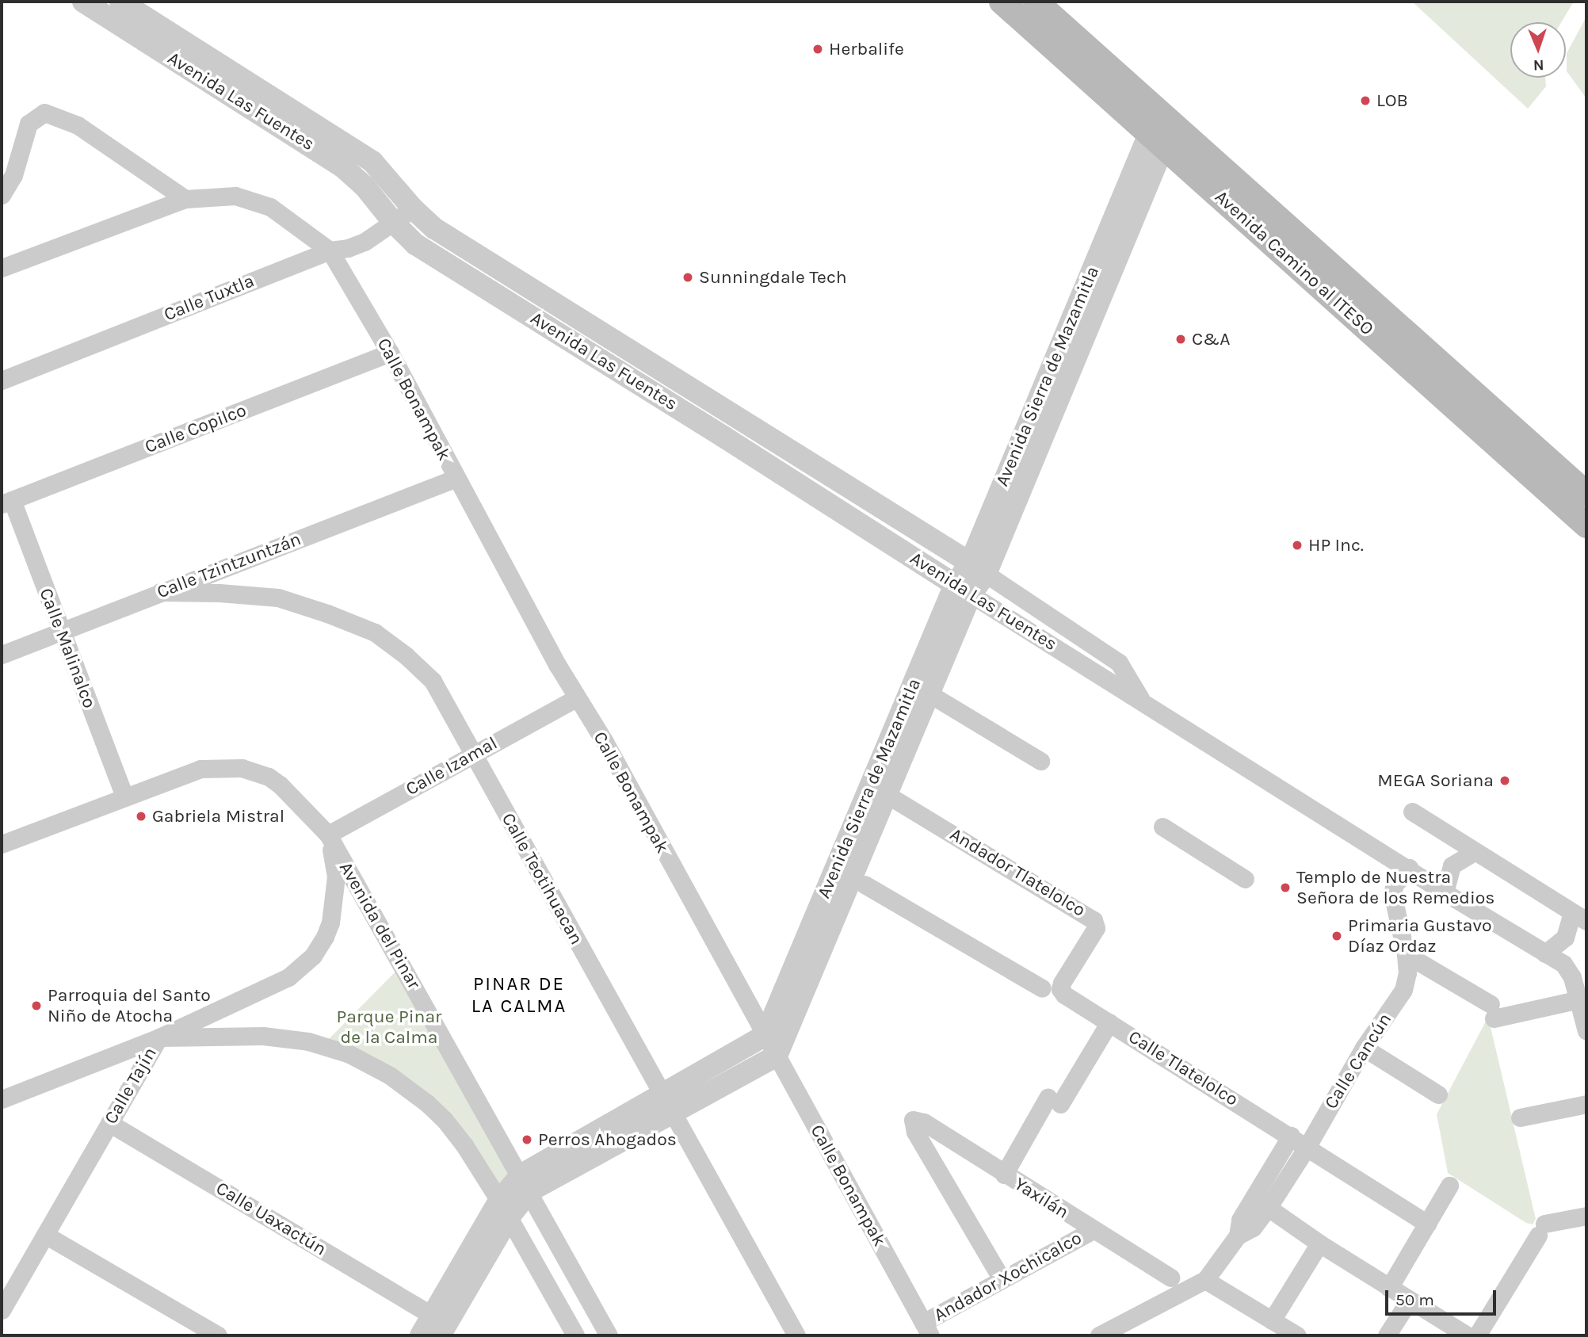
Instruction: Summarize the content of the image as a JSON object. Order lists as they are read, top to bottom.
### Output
{
  "streets": {
    "main road": ["Avenida Camino al ITESO"],
    "street": [
      "Avenida Las Fuentes",
      "Calle Tuxtla",
      "Avenida Sierra de Mazamitla",
      "Calle Bonampak",
      "Calle Copilco",
      "Calle Tzintzuntzán",
      "Calle Malinalco",
      "Calle Izamal",
      "Andador Tlatelolco",
      "Calle Teotihuacan",
      "Avenida del Pinar",
      "Calle Cancún",
      "Calle Tlatelolco",
      "Calle Tajín",
      "Yaxilán",
      "Calle Uaxactún",
      "Andador Xochicalco"
    ]
  },
  "crossings": [
    ["Avenida Las Fuentes", "Calle Tuxtla"],
    ["Avenida Las Fuentes", "Avenida Sierra de Mazamitla"],
    ["Avenida Las Fuentes", "Calle Cancún"],
    ["Avenida Camino al ITESO", "Avenida Sierra de Mazamitla"],
    ["Calle Tuxtla", "Calle Bonampak"],
    ["Avenida Sierra de Mazamitla", "Calle Bonampak"],
    ["Avenida Sierra de Mazamitla", "Andador Tlatelolco"],
    ["Calle Bonampak", "Calle Copilco"],
    ["Calle Bonampak", "Calle Tzintzuntzán"],
    ["Calle Bonampak", "Calle Izamal"],
    ["Calle Bonampak", "Andador Xochicalco"],
    ["Calle Copilco", "Calle Malinalco"],
    ["Calle Tzintzuntzán", "Calle Malinalco"],
    ["Calle Tzintzuntzán", "Calle Teotihuacan"],
    ["Calle Malinalco", "Avenida del Pinar"],
    ["Calle Izamal", "Calle Teotihuacan"],
    ["Calle Izamal", "Avenida del Pinar"],
    ["Calle Izamal", "Calle Tajín"],
    ["Andador Tlatelolco", "Calle Tlatelolco"],
    ["Avenida del Pinar", "Calle Tajín"],
    ["Calle Cancún", "Calle Tlatelolco"],
    ["Calle Tajín", "Calle Uaxactún"],
    ["Yaxilán", "Andador Xochicalco"]
  ],
  "districts": ["PINAR DE LA CALMA"],
  "parks": ["Parque Pinar de la Calma"],
  "places": [
    "Herbalife",
    "LOB",
    "Sunningdale Tech",
    "C&A",
    "HP Inc.",
    "MEGA Soriana",
    "Gabriela Mistral",
    "Templo de Nuestra Señora de los Remedios",
    "Primaria Gustavo Díaz Ordaz",
    "Parroquia del Santo Niño de Atocha",
    "Perros Ahogados"
  ],
  "scale_bar": "50 m",
  "north": "bottom"
}
